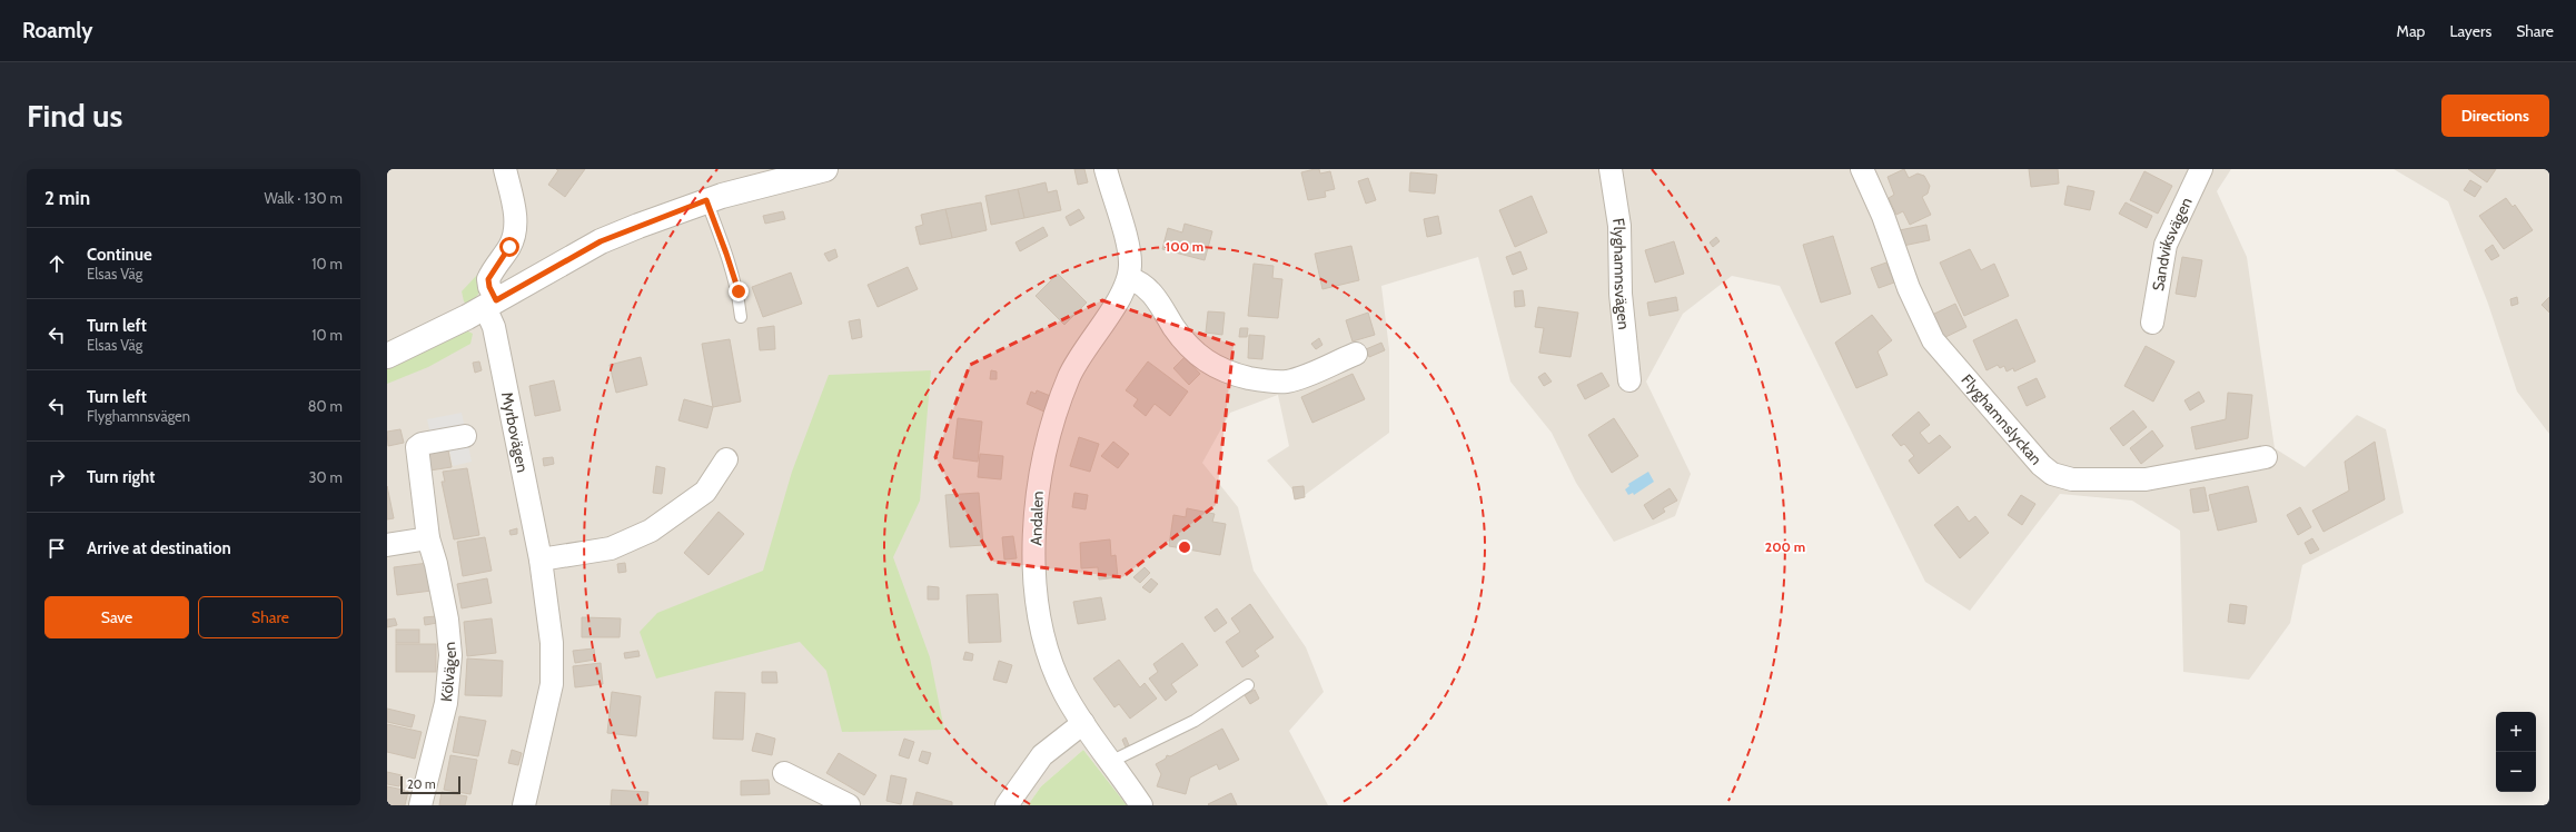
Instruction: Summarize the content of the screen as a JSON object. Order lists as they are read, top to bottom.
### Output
{
  "streets": {
    "street": [
      "Sandviksvägen",
      "Flyghamnsvägen",
      "Flyghamnslyckan",
      "Myrbovägen",
      "Andalen",
      "Kölvägen"
    ]
  },
  "scale_bar": "20 m",
  "page": {
    "header": "Roamly",
    "nav": ["Map", "Layers", "Share"],
    "buttons": [
      "Directions",
      ["Save", "Share"]
    ],
    "title": "Find us",
    "heading": ["2 min", "Walk · 130 m"],
    "list": [
      ["Continue", "Elsas Väg", "10 m"],
      ["Turn left", "Elsas Väg", "10 m"],
      ["Turn left", "Flyghamnsvägen", "80 m"],
      ["Turn right", "30 m"],
      "Arrive at destination"
    ],
    "map_buttons": ["+", "−"],
    "scale": "20 m"
  },
  "rings": ["100 m", "200 m"]
}
